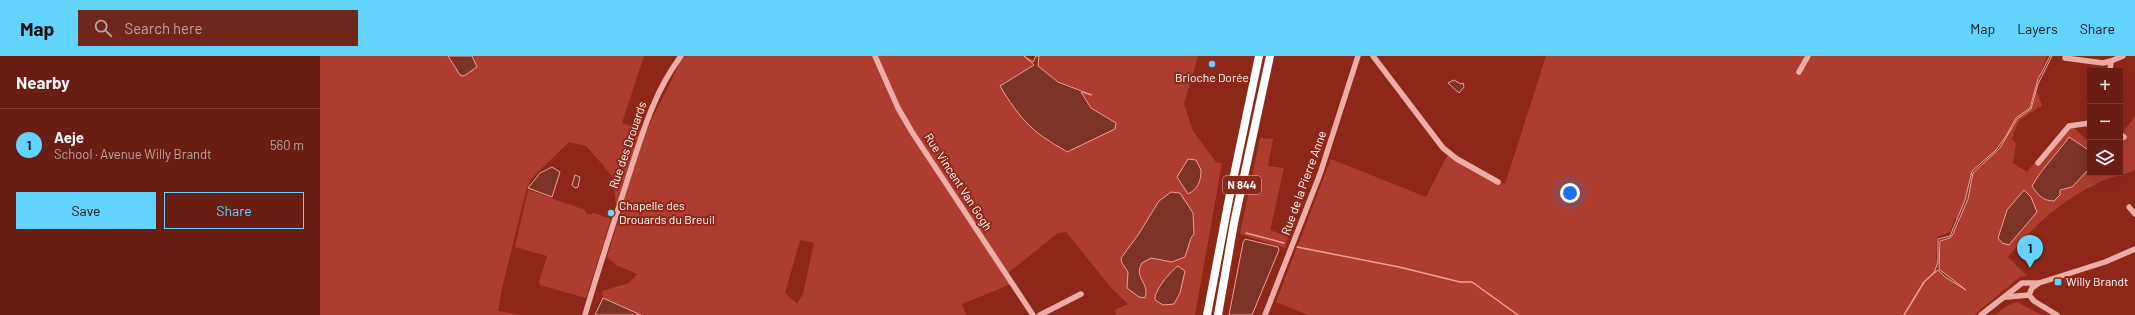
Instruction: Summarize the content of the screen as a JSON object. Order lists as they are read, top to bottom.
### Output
{
  "streets": {
    "highway": ["N 844"],
    "street": ["Rue des Drouards", "Rue Vincent Van Gogh", "Rue de la Pierre Anne"]
  },
  "places": {
    "other": ["Brioche Dorée", "Chapelle des Drouards du Breuil"],
    "transit": ["Willy Brandt"]
  },
  "page": {
    "header": "Map",
    "search": "Search here",
    "nav": ["Map", "Layers", "Share"],
    "heading": "Nearby",
    "map_buttons": ["+", "−"],
    "list": [
      {
        "mark": "1",
        "name": "Aeje",
        "note": "School · Avenue Willy Brandt",
        "value": "560 m"
      }
    ],
    "buttons": ["Save", "Share"],
    "pins": "1"
  }
}
